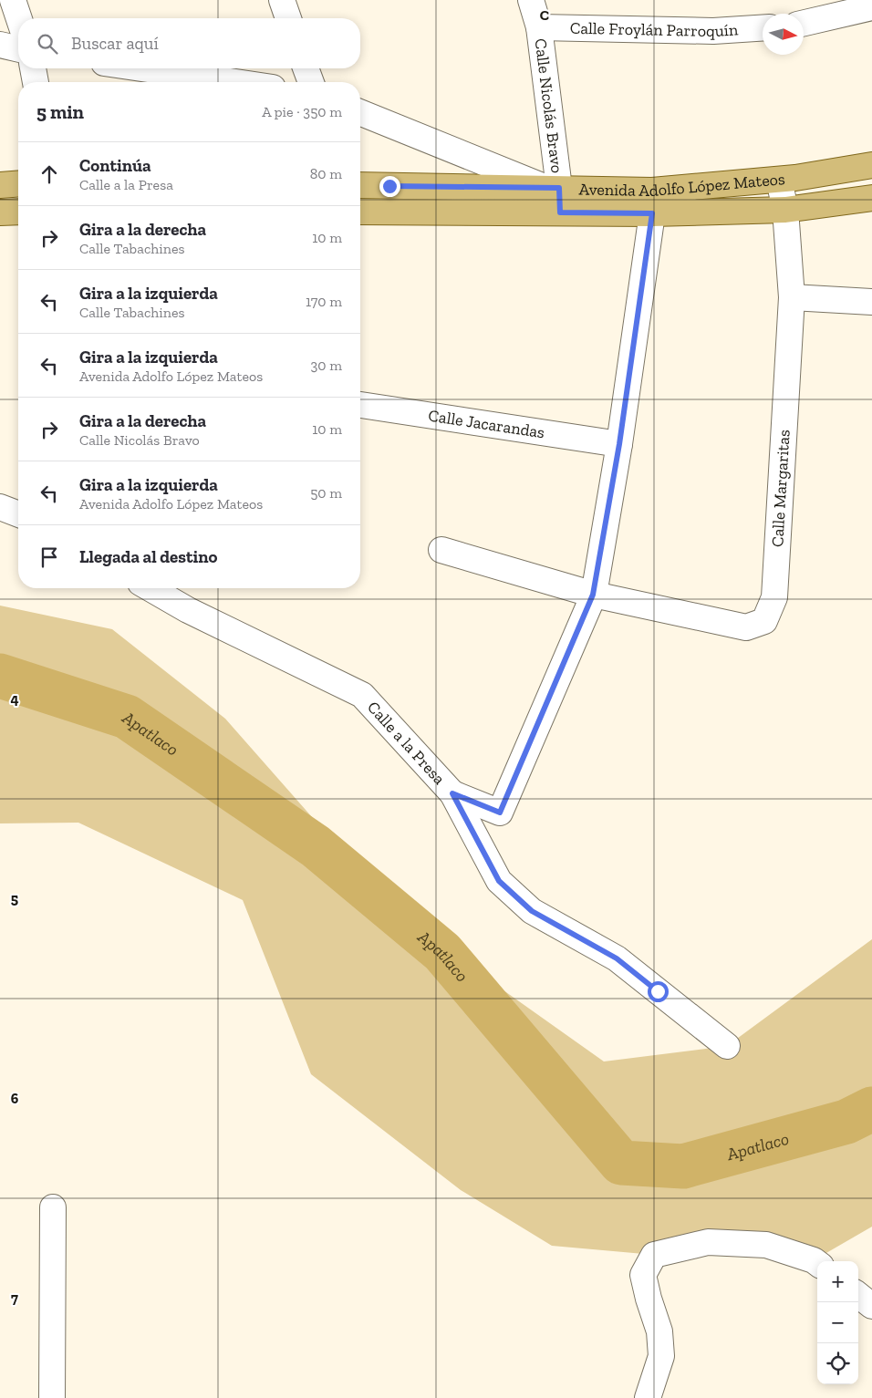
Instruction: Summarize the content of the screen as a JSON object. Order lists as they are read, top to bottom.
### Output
{
  "streets": {
    "main road": ["Avenida Adolfo López Mateos"],
    "street": [
      "Calle Froylán Parroquín",
      "Calle Nicolás Bravo",
      "Calle Jacarandas",
      "Calle Margaritas",
      "Calle a la Presa"
    ]
  },
  "crossings": [
    ["Calle Froylán Parroquín", "Calle Nicolás Bravo"],
    ["Calle Nicolás Bravo", "Avenida Adolfo López Mateos"],
    ["Avenida Adolfo López Mateos", "Calle Margaritas"]
  ],
  "water": ["Apatlaco"],
  "north": "right",
  "page": {
    "search": "Buscar aquí",
    "heading": ["5 min", "A pie · 350 m"],
    "list": [
      ["Continúa", "Calle a la Presa", "80 m"],
      ["Gira a la derecha", "Calle Tabachines", "10 m"],
      ["Gira a la izquierda", "Calle Tabachines", "170 m"],
      ["Gira a la izquierda", "Avenida Adolfo López Mateos", "30 m"],
      ["Gira a la derecha", "Calle Nicolás Bravo", "10 m"],
      ["Gira a la izquierda", "Avenida Adolfo López Mateos", "50 m"],
      "Llegada al destino"
    ],
    "map_buttons": ["+", "−"]
  },
  "grid": {
    "columns": ["C"],
    "rows": [
      "4",
      "5",
      "6",
      "7"
    ]
  }
}
